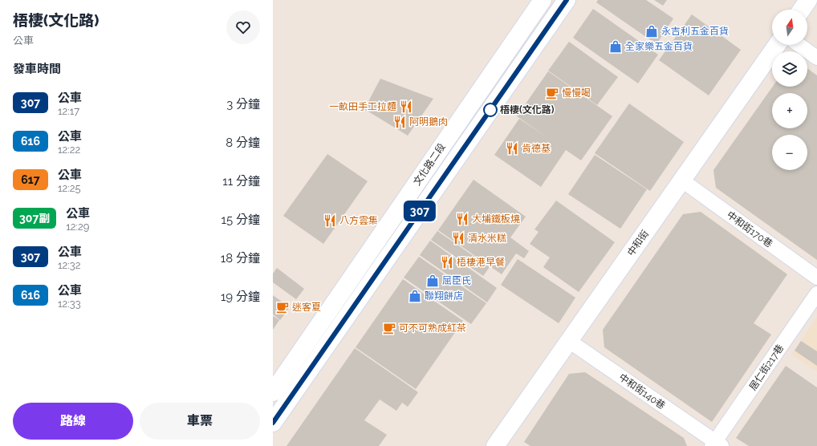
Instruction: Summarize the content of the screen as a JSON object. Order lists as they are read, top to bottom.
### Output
{
  "streets": {
    "street": [
      "文化路二段",
      "中和街170巷",
      "中和街",
      "居仁街217巷",
      "中和街140巷"
    ]
  },
  "crossings": [
    ["中和街170巷", "中和街"],
    ["中和街", "中和街140巷"],
    ["居仁街217巷", "中和街140巷"]
  ],
  "places": {
    "shop": [
      "永吉利五金百貨",
      "全家樂五金百貨",
      "屈臣氏",
      "聯翔餅店"
    ],
    "cafe": ["慢慢喝", "迷客夏", "可不可熟成紅茶"],
    "restaurant": [
      "一畝田手工拉麵",
      "阿明鵝肉",
      "肯德基",
      "大埔鐵板燒",
      "八方雲集",
      "清水米糕",
      "梧棲港早餐"
    ],
    "other": ["梧棲(文化路)"]
  },
  "lines": ["bus line 307"],
  "north": "top",
  "page": {
    "heading": [
      ["梧棲(文化路)", "公車"],
      "發車時間"
    ],
    "on_map": "307",
    "map_buttons": ["+", "−"],
    "list": [
      {
        "mark": "307",
        "name": "公車",
        "note": "12:17",
        "value": "3 分鐘"
      },
      {
        "mark": "616",
        "name": "公車",
        "note": "12:22",
        "value": "8 分鐘"
      },
      {
        "mark": "617",
        "name": "公車",
        "note": "12:25",
        "value": "11 分鐘"
      },
      {
        "mark": "307副",
        "name": "公車",
        "note": "12:29",
        "value": "15 分鐘"
      },
      {
        "mark": "307",
        "name": "公車",
        "note": "12:32",
        "value": "18 分鐘"
      },
      {
        "mark": "616",
        "name": "公車",
        "note": "12:33",
        "value": "19 分鐘"
      }
    ],
    "buttons": ["路線", "車票"]
  }
}
